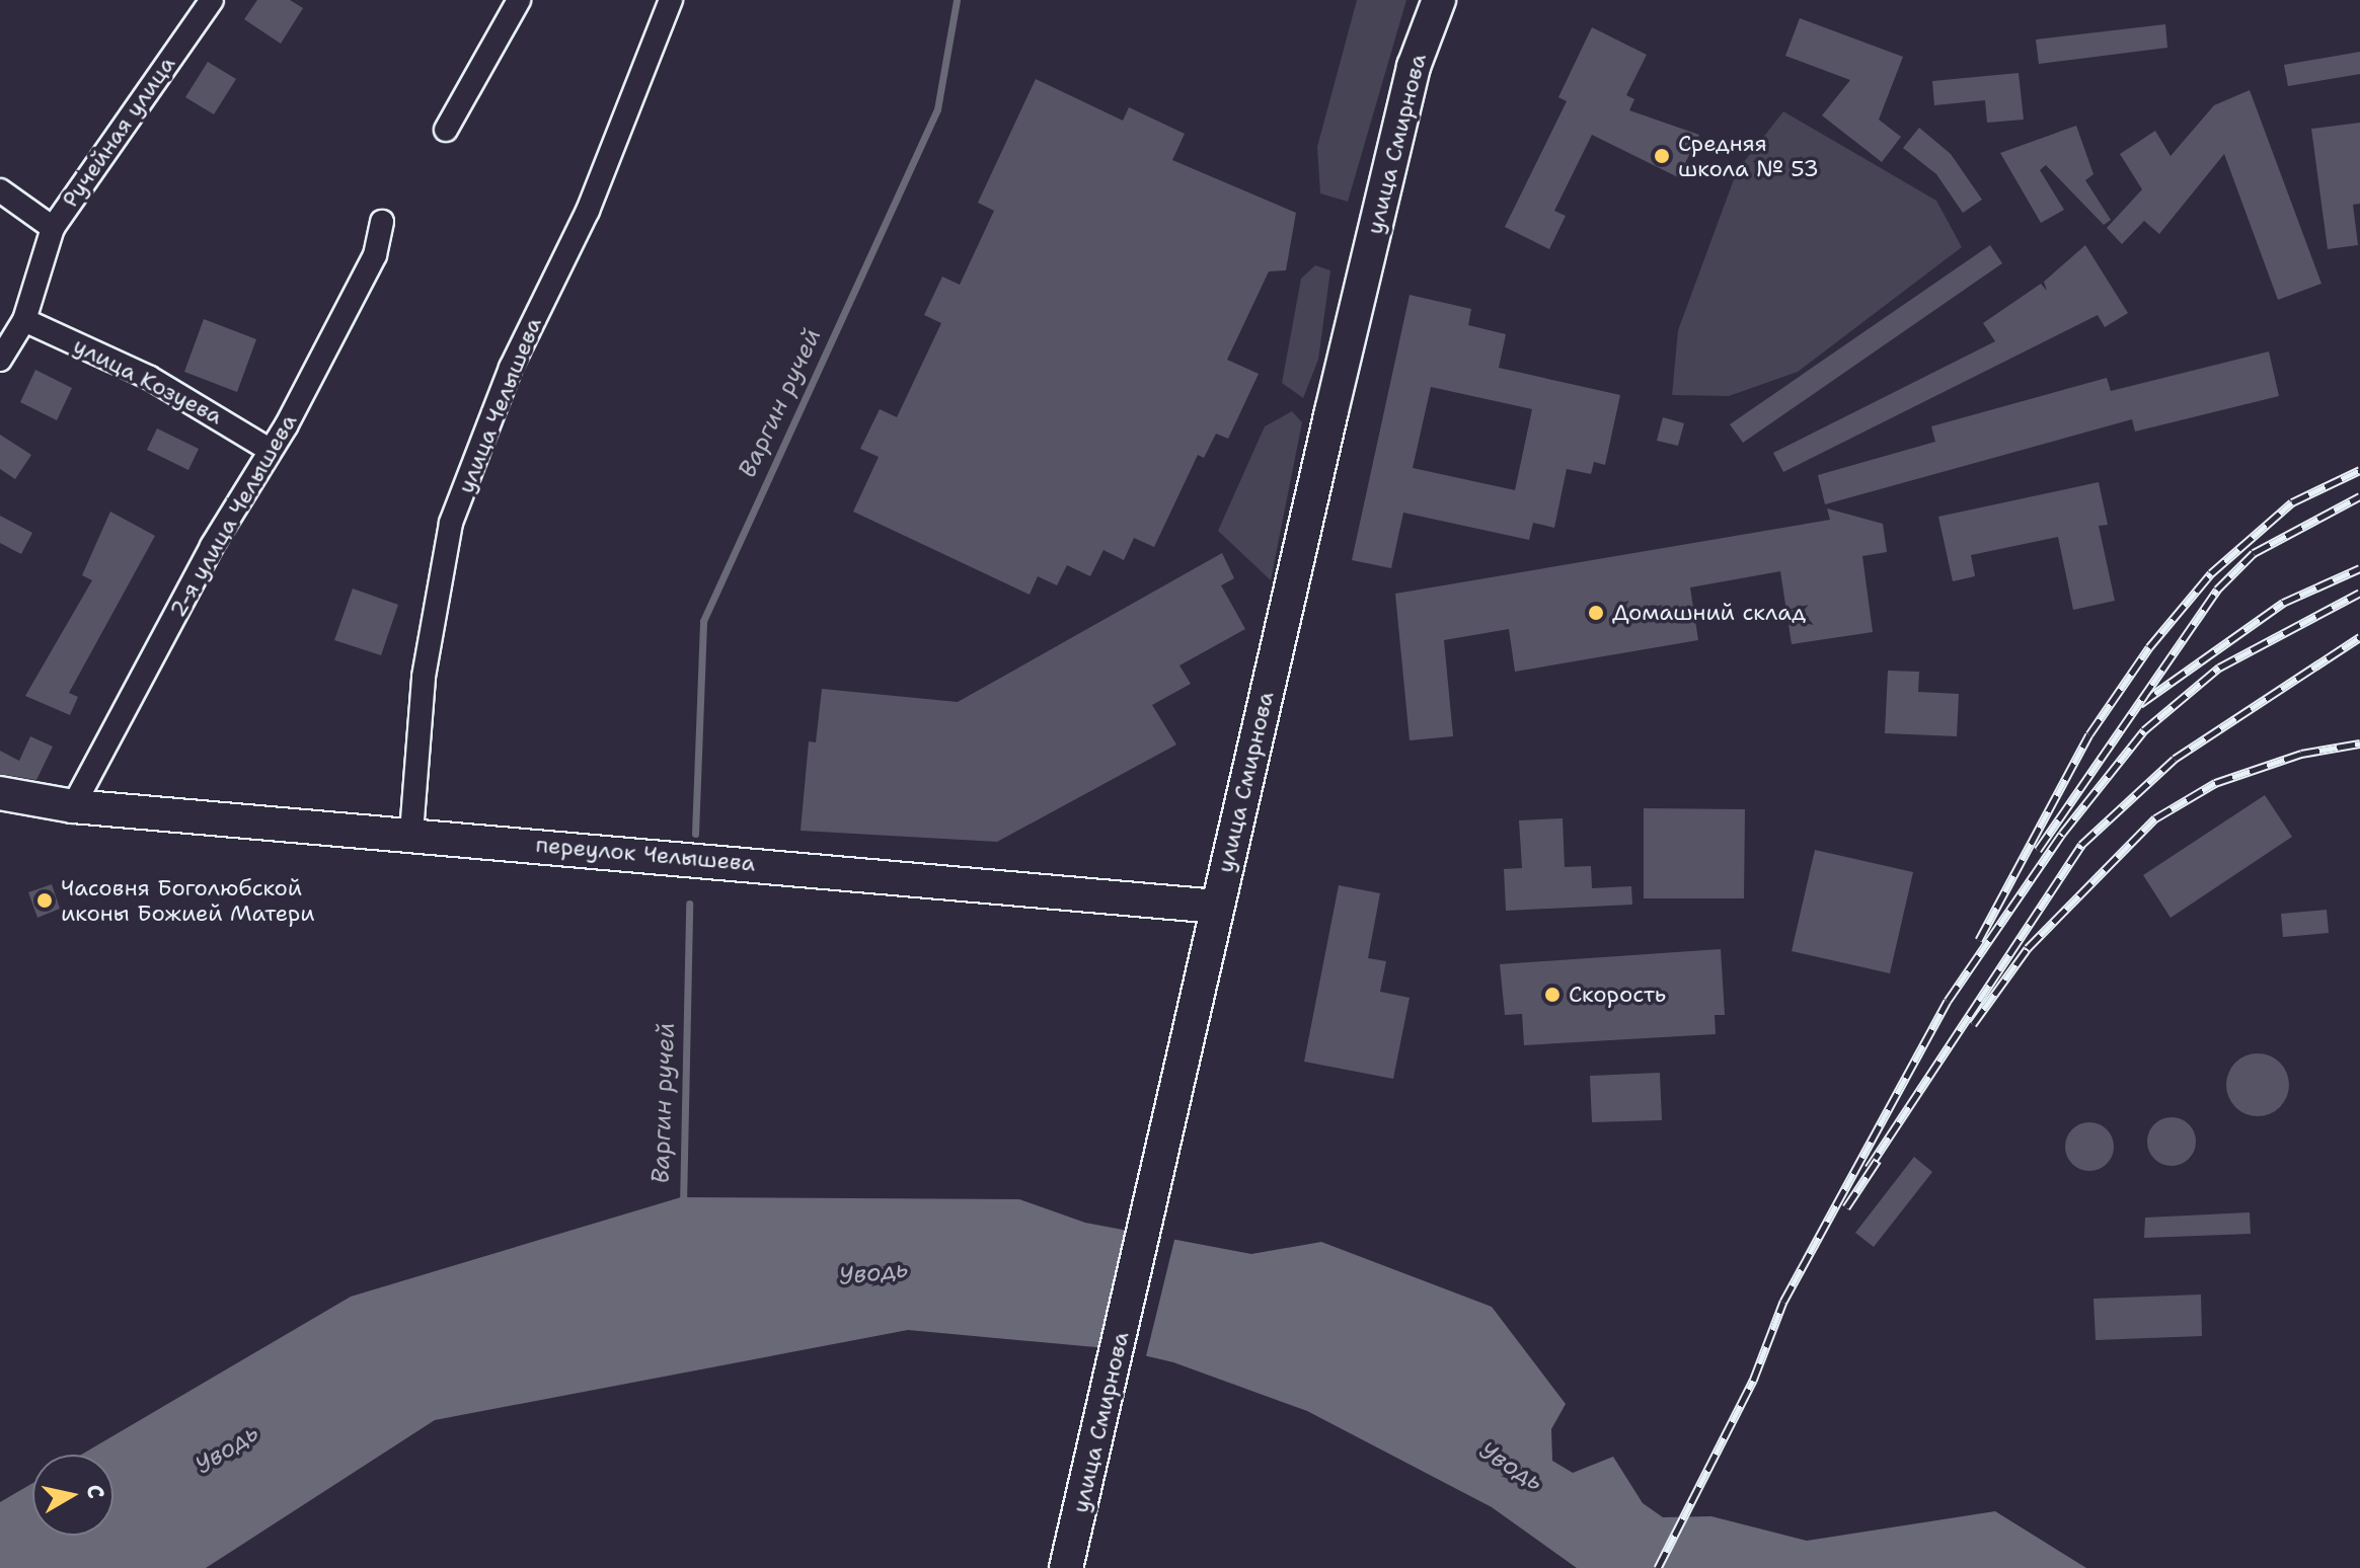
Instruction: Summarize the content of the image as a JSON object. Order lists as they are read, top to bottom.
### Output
{
  "streets": {
    "main road": ["улица Смирнова", "переулок Челышева"],
    "street": [
      "Ручейная улица",
      "улица Козуева",
      "улица Челышева",
      "2-я улица Челышева"
    ]
  },
  "crossings": [
    ["Ручейная улица", "улица Козуева"],
    ["улица Смирнова", "переулок Челышева"],
    ["улица Козуева", "2-я улица Челышева"],
    ["улица Челышева", "переулок Челышева"],
    ["2-я улица Челышева", "переулок Челышева"]
  ],
  "water": ["Варгин ручей", "Уводь"],
  "places": [
    "Средняя школа № 53",
    "Домашний склад",
    "Часовня Боголюбской иконы Божией Матери",
    "Скорость"
  ],
  "north": "right"
}
